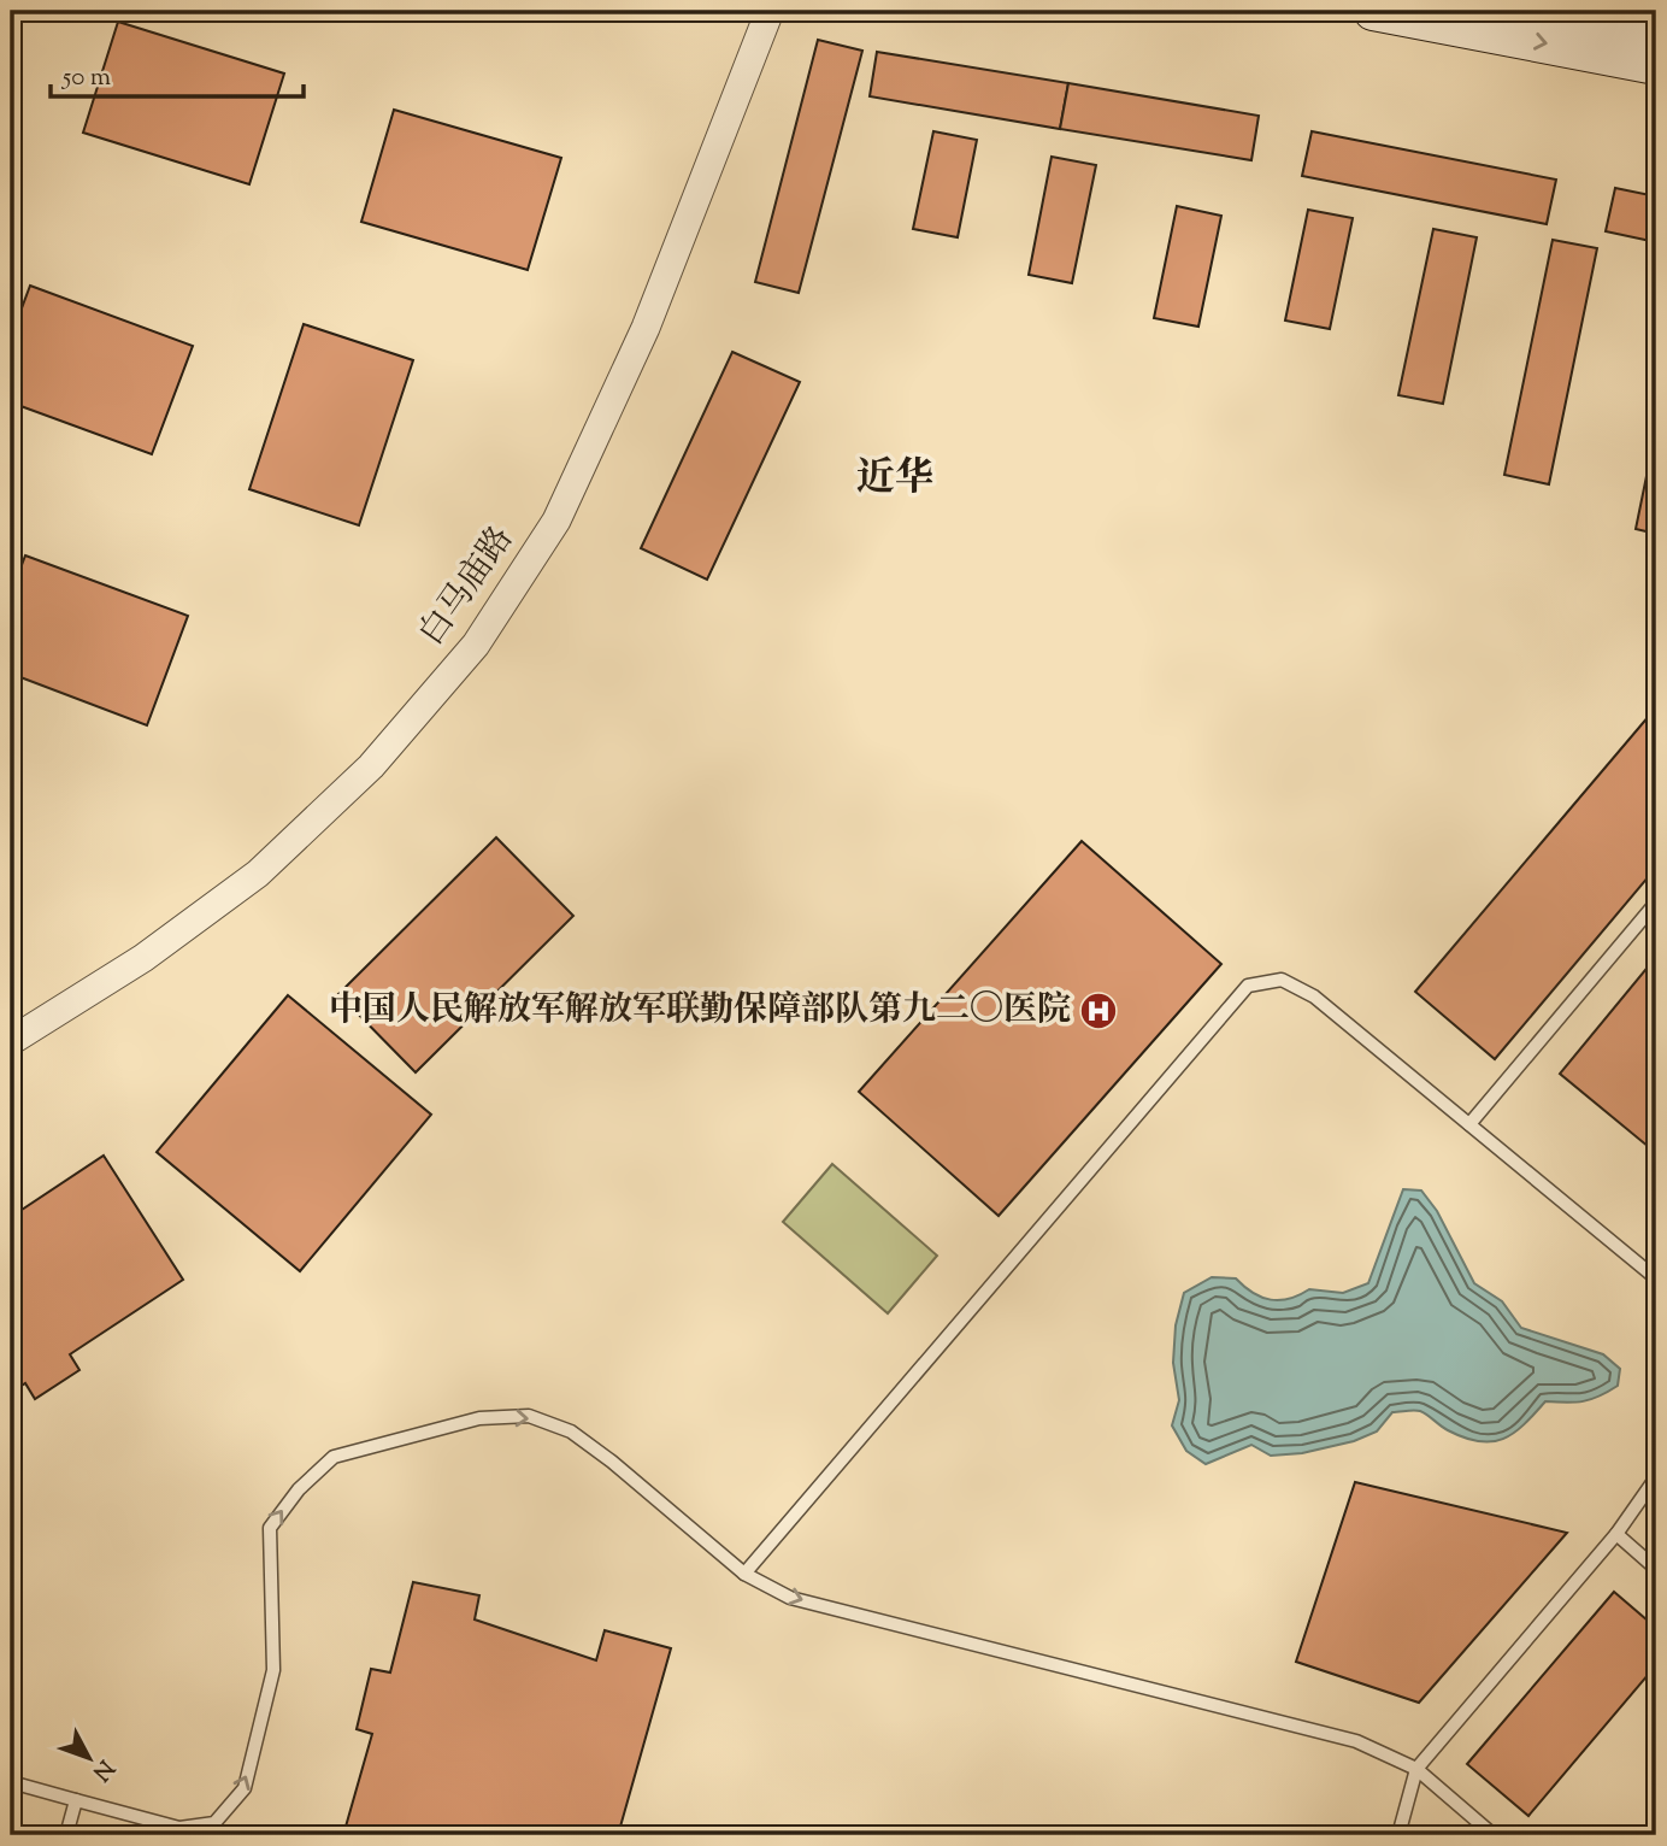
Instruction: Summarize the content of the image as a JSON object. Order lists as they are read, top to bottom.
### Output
{
  "streets": {
    "street": ["白马庙路"]
  },
  "districts": ["近华"],
  "places": {
    "hospital": ["中国人民解放军解放军联勤保障部队第九二〇医院"]
  },
  "scale_bar": "50 m",
  "north": "bottom right"
}
